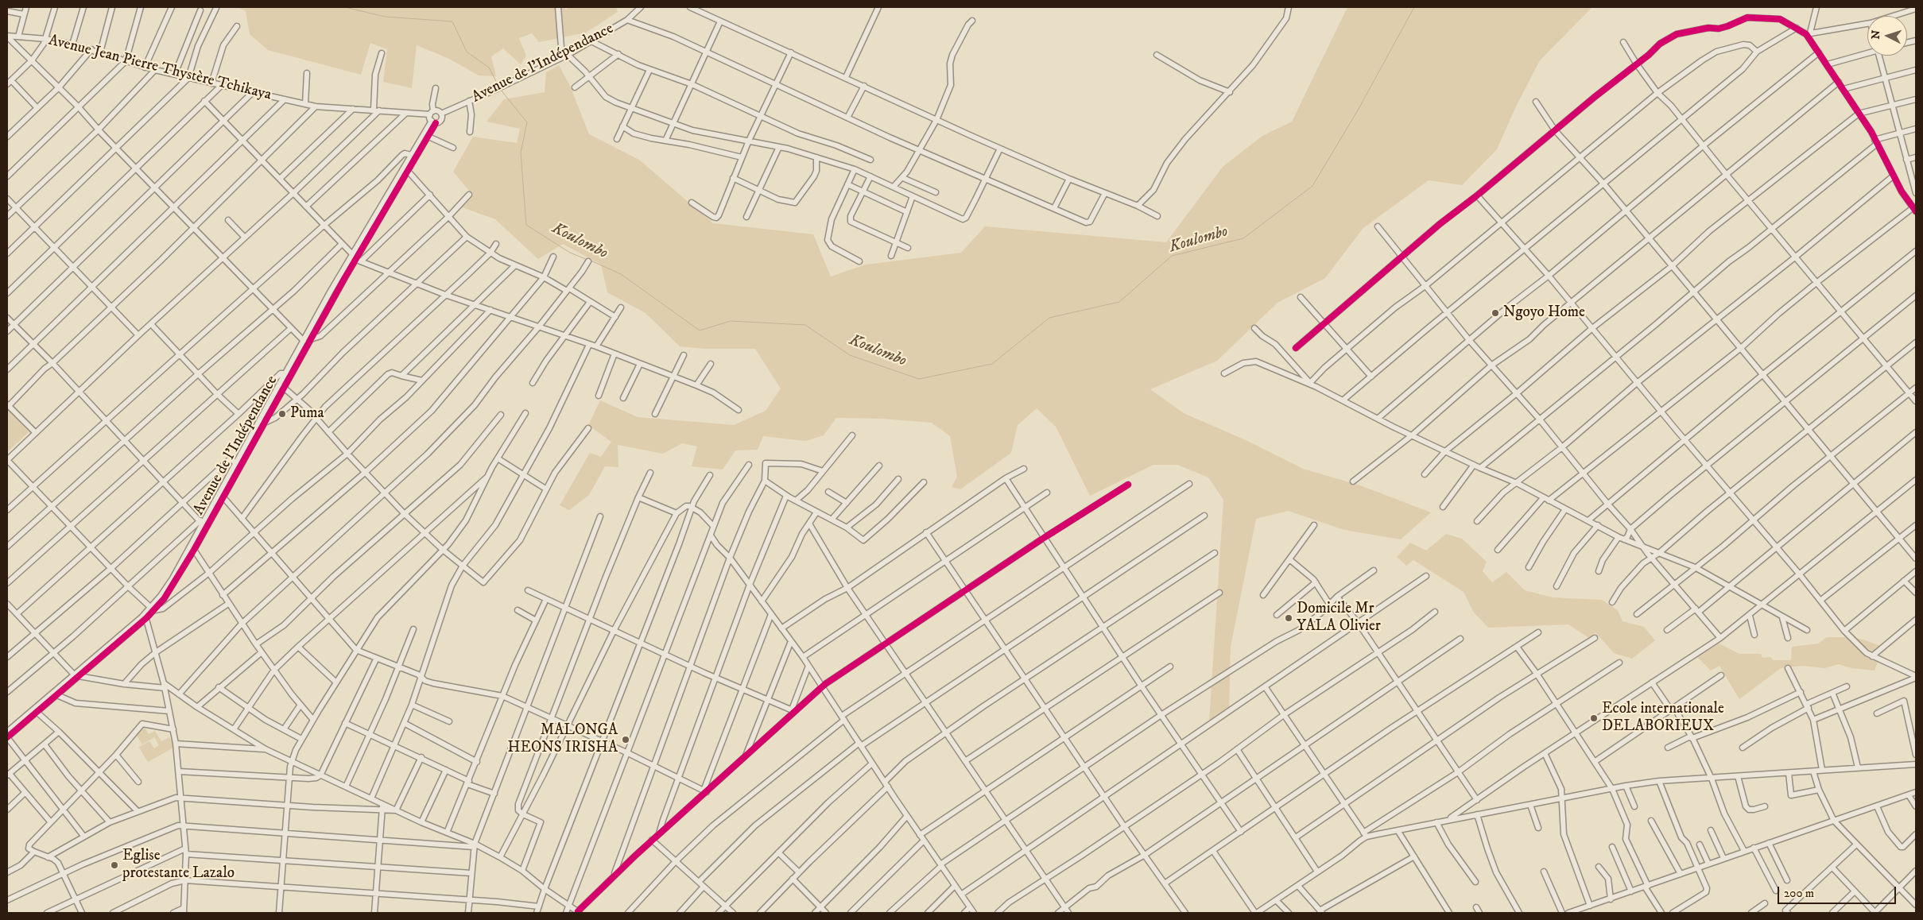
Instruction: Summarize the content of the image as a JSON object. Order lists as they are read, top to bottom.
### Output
{
  "streets": {
    "street": ["Avenue de l'Indépendance", "Avenue Jean Pierre Thystère Tchikaya"]
  },
  "crossings": [
    ["Avenue de l'Indépendance", "Avenue Jean Pierre Thystère Tchikaya"]
  ],
  "water": ["Koulombo"],
  "places": [
    "Ngoyo Home",
    "Puma",
    "Domicile Mr YALA Olivier",
    "Ecole internationale DELABORIEUX",
    "MALONGA HEONS IRISHA",
    "Eglise protestante Lazalo"
  ],
  "scale_bar": "200 m",
  "north": "left"
}
